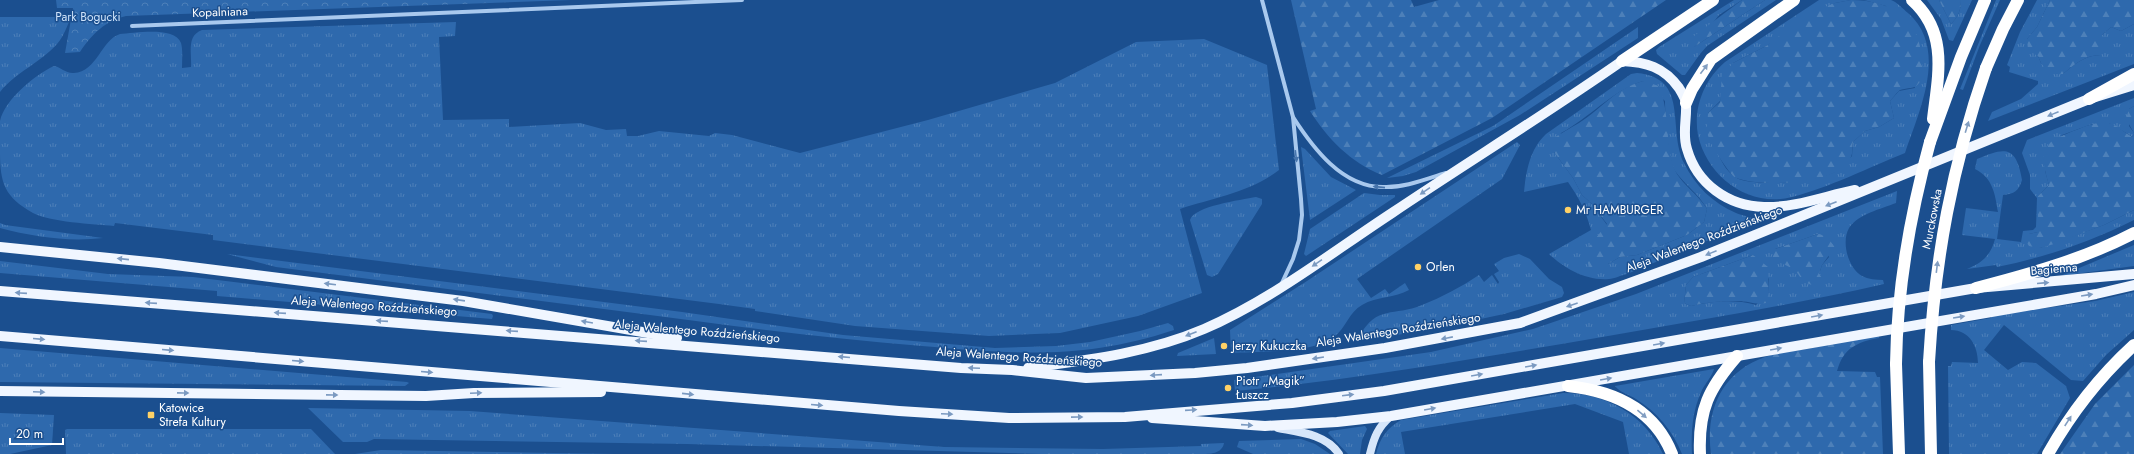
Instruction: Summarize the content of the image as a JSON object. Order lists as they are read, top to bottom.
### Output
{
  "streets": {
    "highway": ["Murckowska"],
    "main road": ["Aleja Walentego Roździeńskiego", "Bagienna"],
    "street": ["Kopalniana"]
  },
  "parks": ["Park Bogucki"],
  "places": {
    "other": [
      "Mr HAMBURGER",
      "Orlen",
      "Jerzy Kukuczka",
      "Piotr „Magik” Łuszcz"
    ],
    "transit": ["Katowice Strefa Kultury"]
  },
  "scale_bar": "20 m"
}
